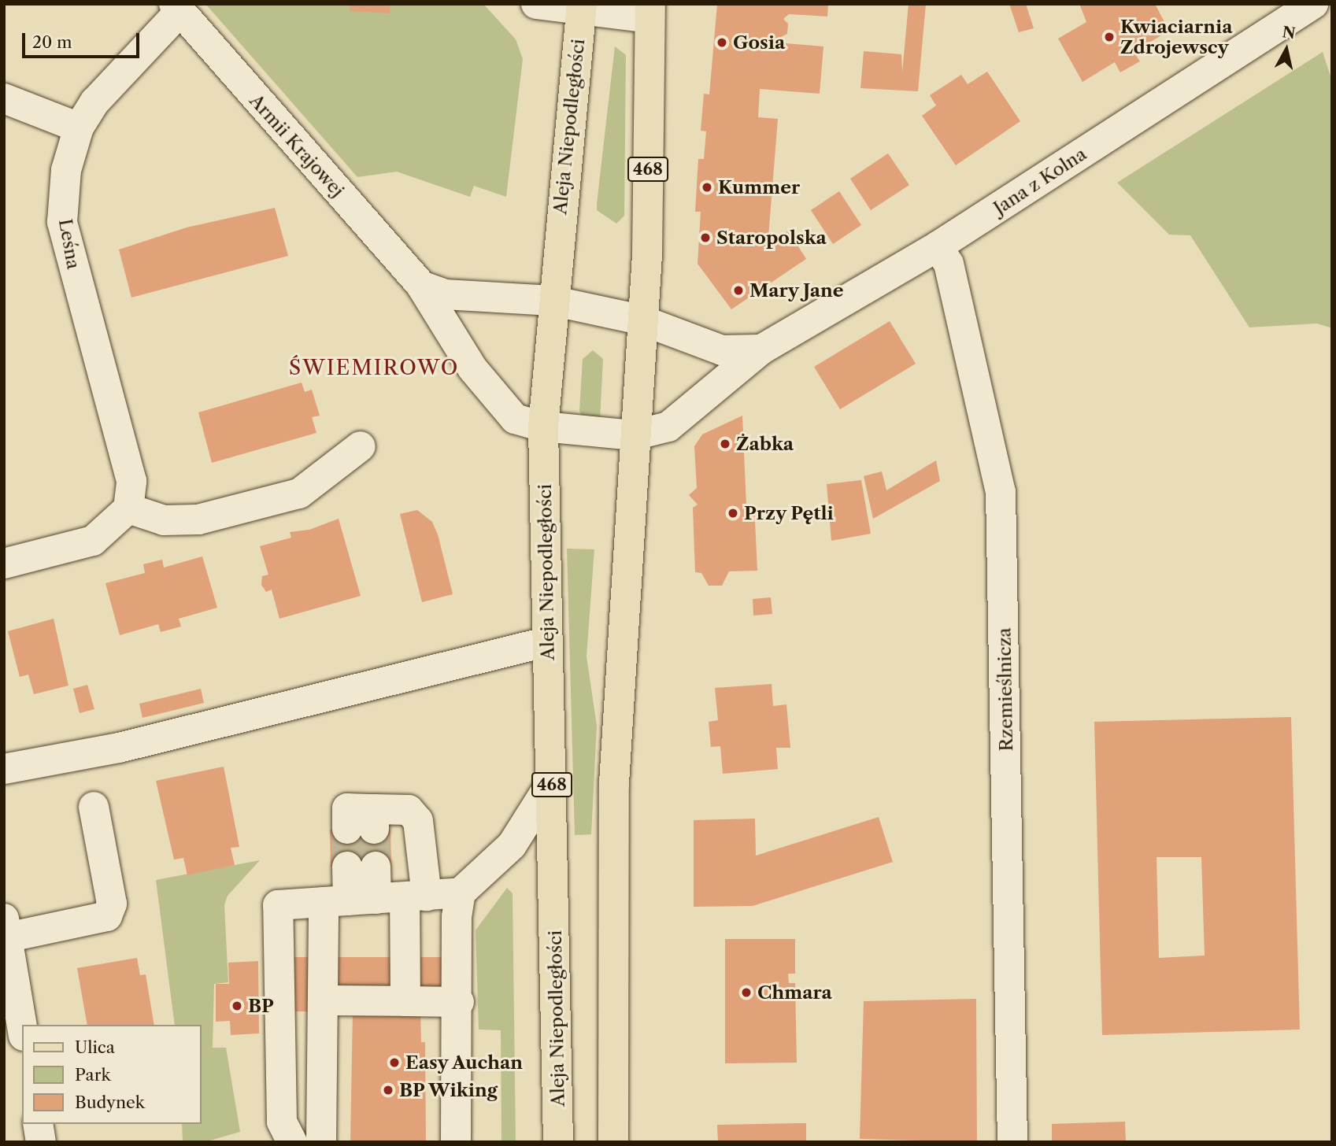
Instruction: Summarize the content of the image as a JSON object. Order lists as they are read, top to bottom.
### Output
{
  "streets": {
    "main road": ["Aleja Niepodległości", "468"],
    "street": [
      "Armii Krajowej",
      "Jana z Kolna",
      "Leśna",
      "Rzemieślnicza"
    ]
  },
  "crossings": [
    ["Aleja Niepodległości", "Armii Krajowej"],
    ["Aleja Niepodległości", "Jana z Kolna"],
    ["Armii Krajowej", "Jana z Kolna"],
    ["Armii Krajowej", "Leśna"],
    ["468", "Jana z Kolna"],
    ["Jana z Kolna", "Rzemieślnicza"]
  ],
  "districts": ["ŚWIEMIROWO"],
  "places": [
    "Kwiaciarnia Zdrojewscy",
    "Gosia",
    "Kummer",
    "Staropolska",
    "Mary Jane",
    "Żabka",
    "Przy Pętli",
    "Chmara",
    "BP",
    "Easy Auchan",
    "BP Wiking"
  ],
  "legend": ["Ulica", "Park", "Budynek"],
  "scale_bar": "20 m",
  "north": "top"
}
